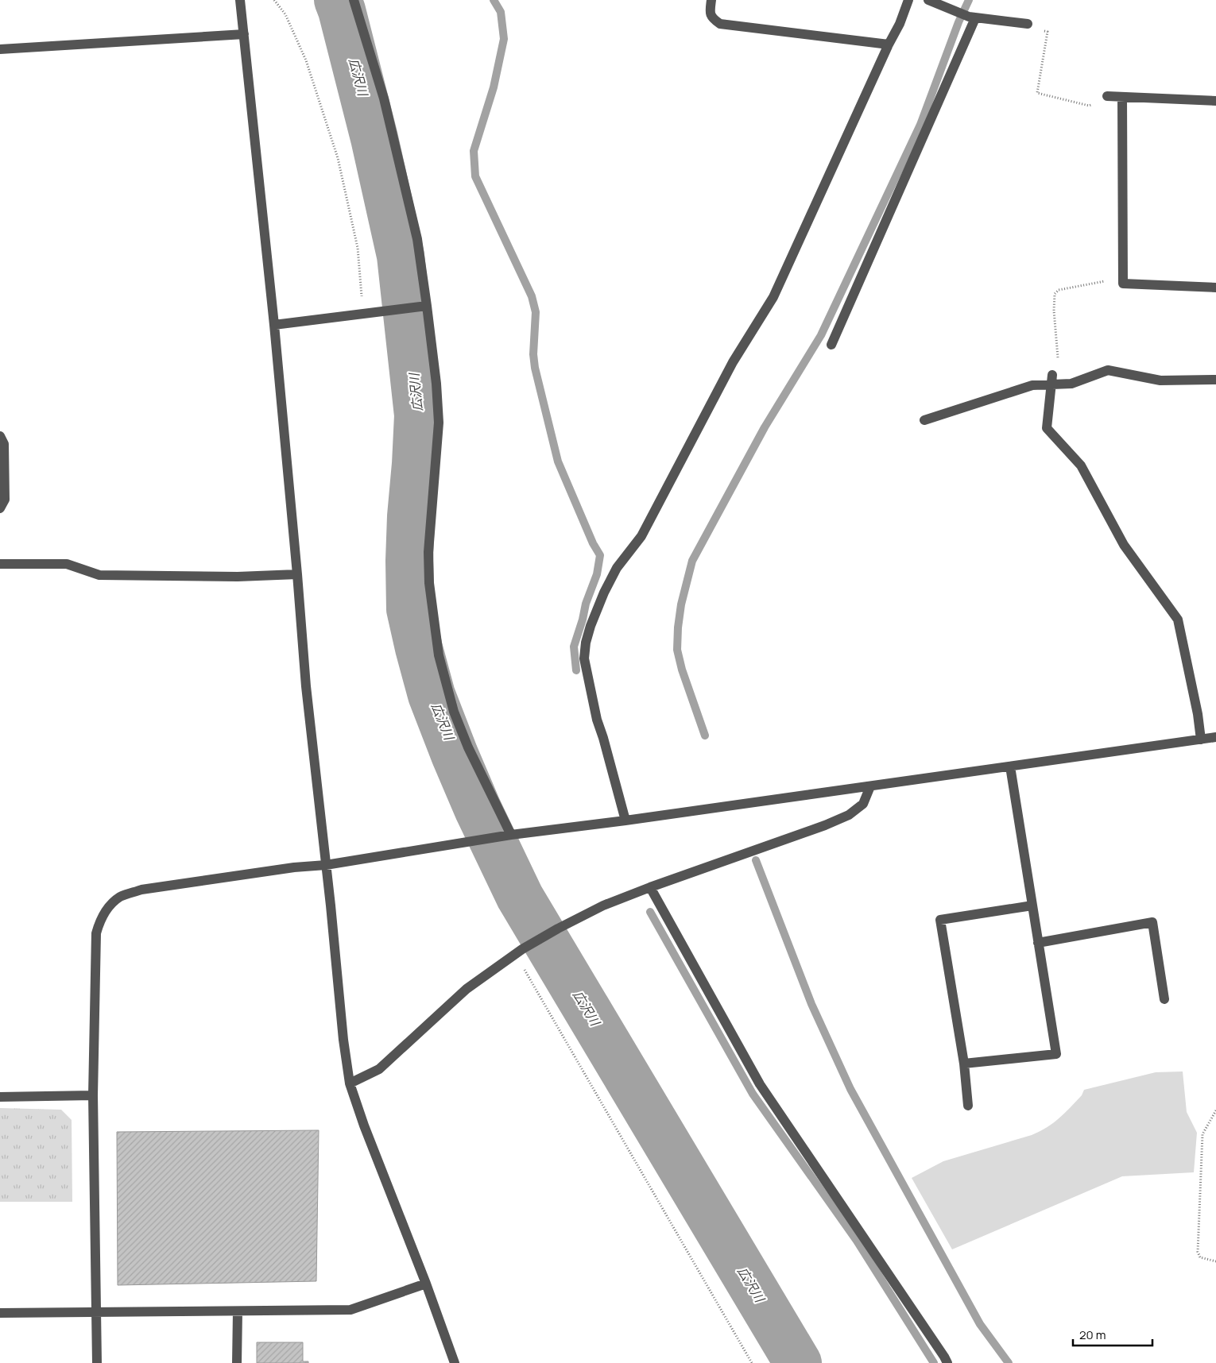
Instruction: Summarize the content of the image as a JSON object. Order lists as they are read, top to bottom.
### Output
{
  "water": ["広沢川"],
  "scale_bar": "20 m"
}
